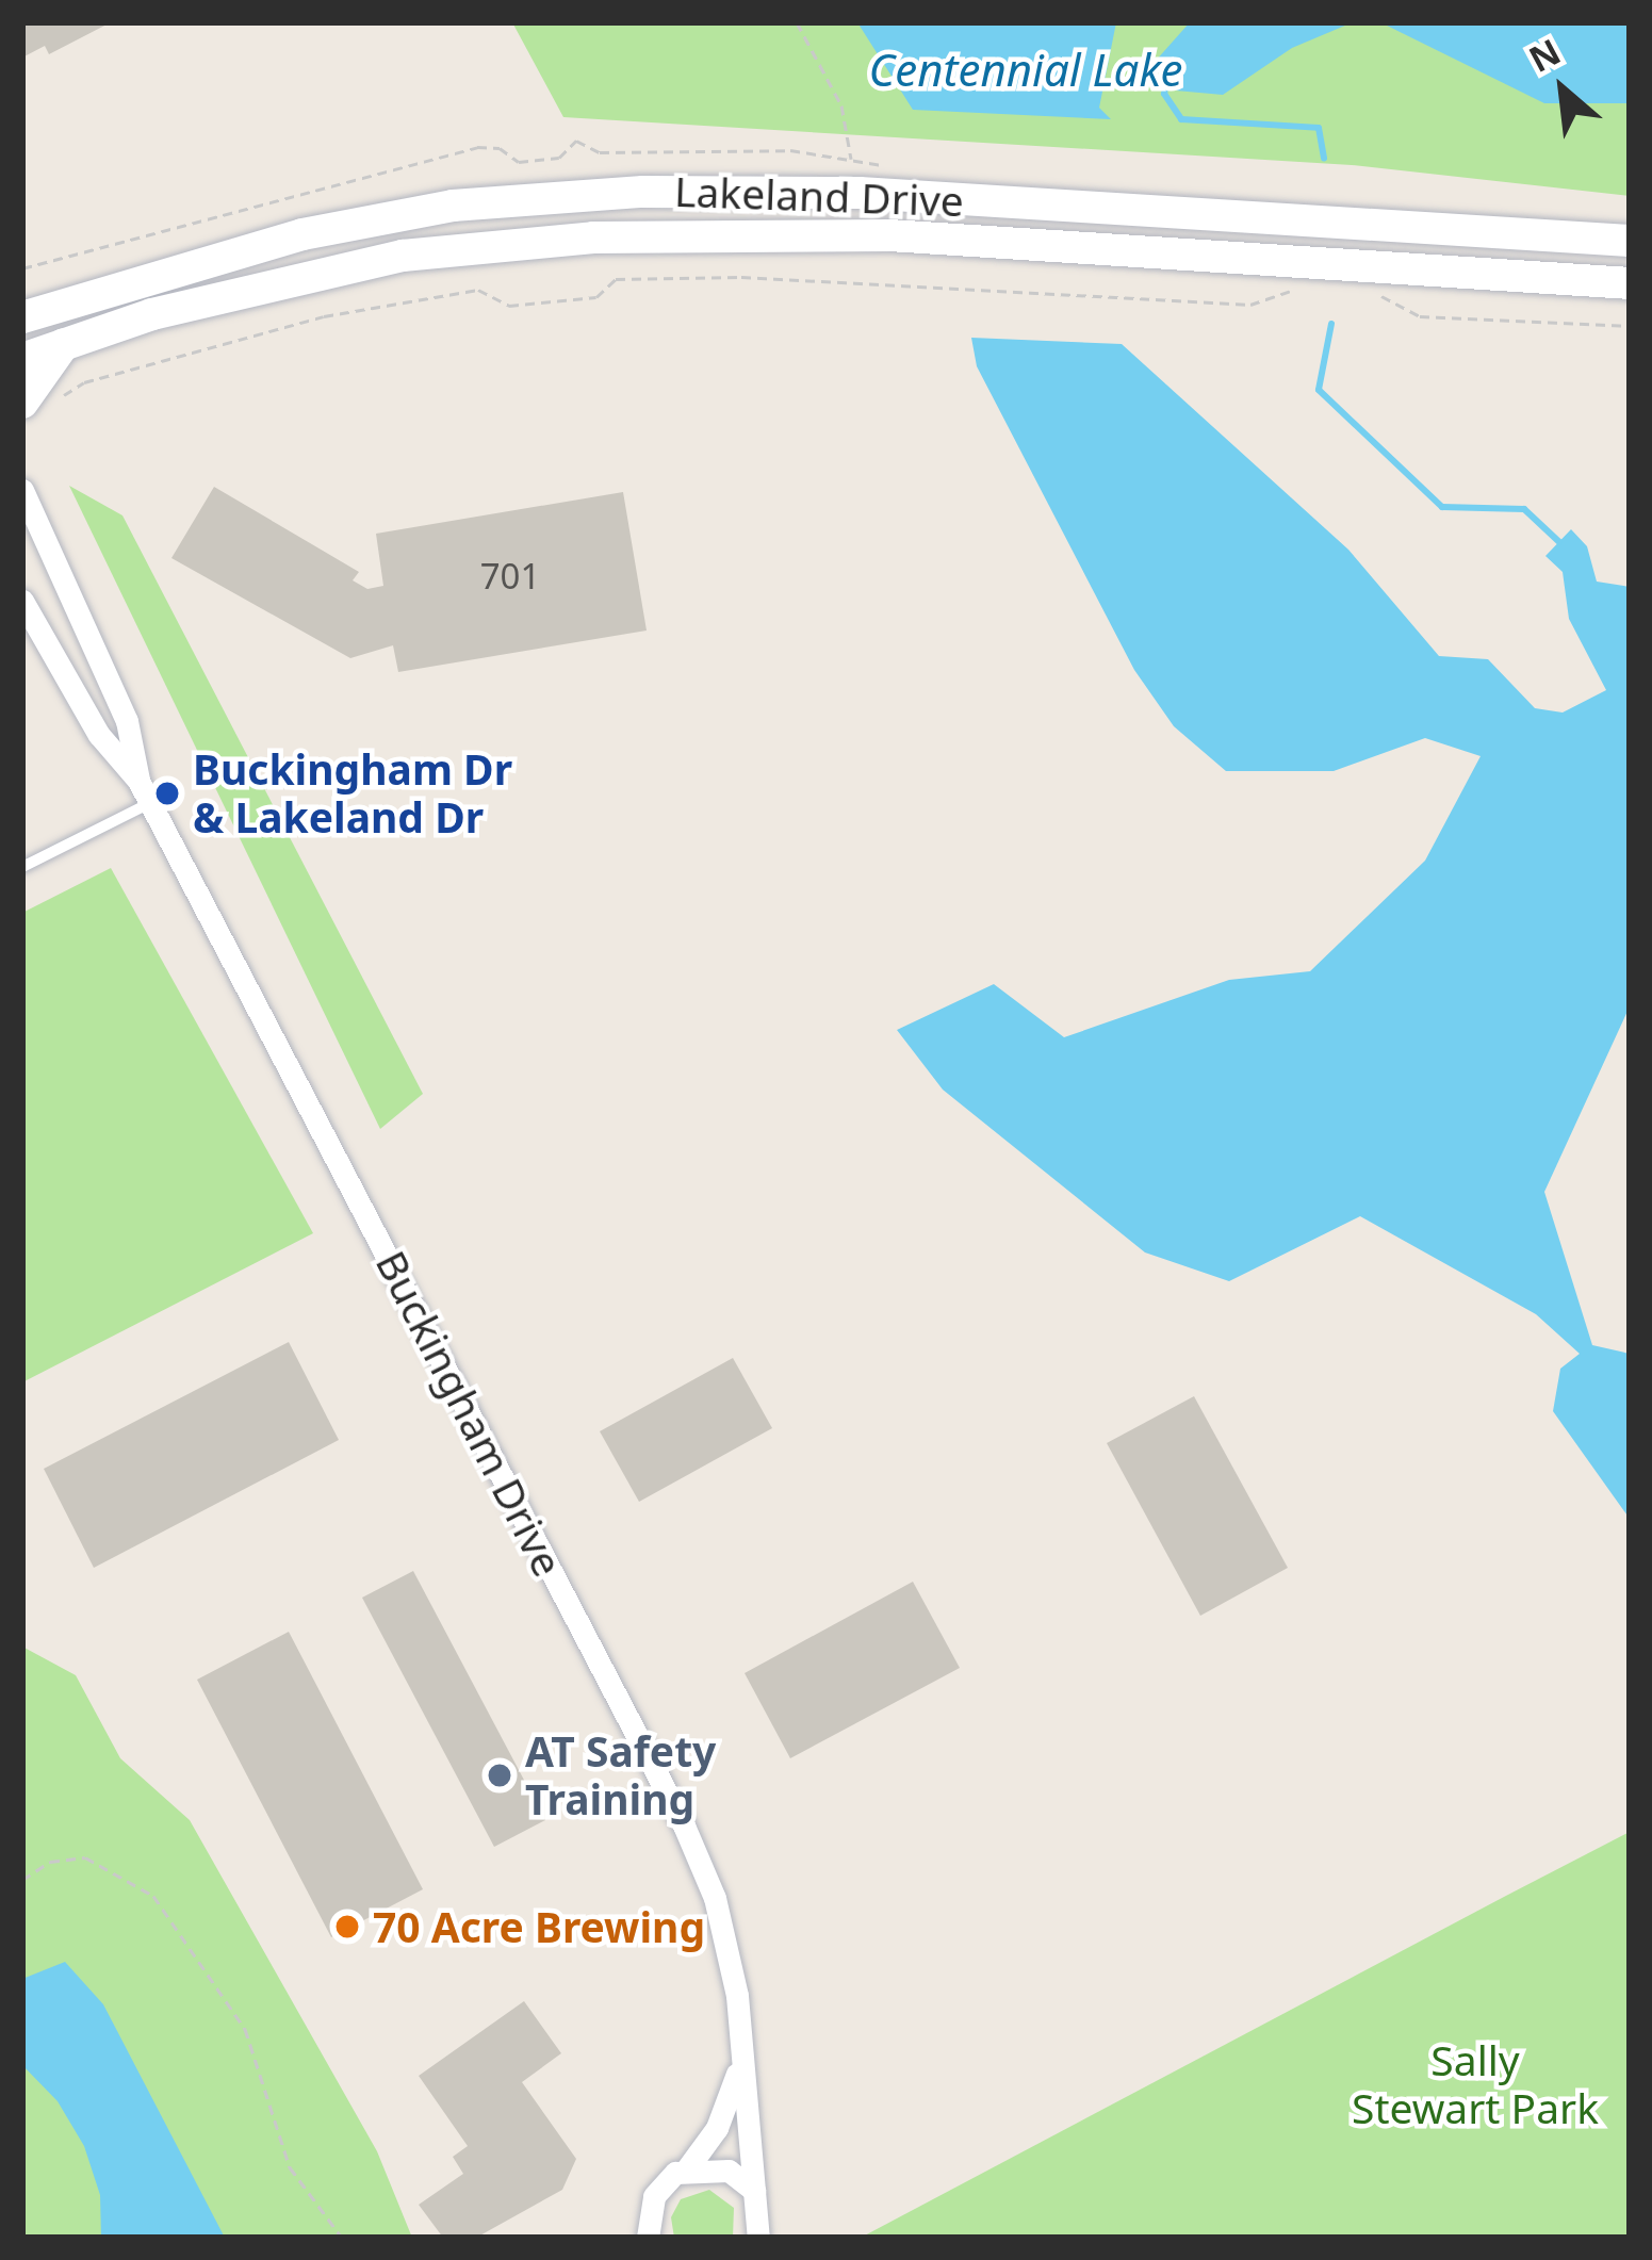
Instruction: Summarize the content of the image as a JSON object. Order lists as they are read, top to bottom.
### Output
{
  "streets": {
    "main road": ["Lakeland Drive"],
    "street": ["Buckingham Drive"]
  },
  "water": ["Centennial Lake"],
  "parks": ["Sally Stewart Park"],
  "places": ["Buckingham Dr & Lakeland Dr", "AT Safety Training", "70 Acre Brewing"],
  "house_numbers": ["701"],
  "north": "top left"
}
